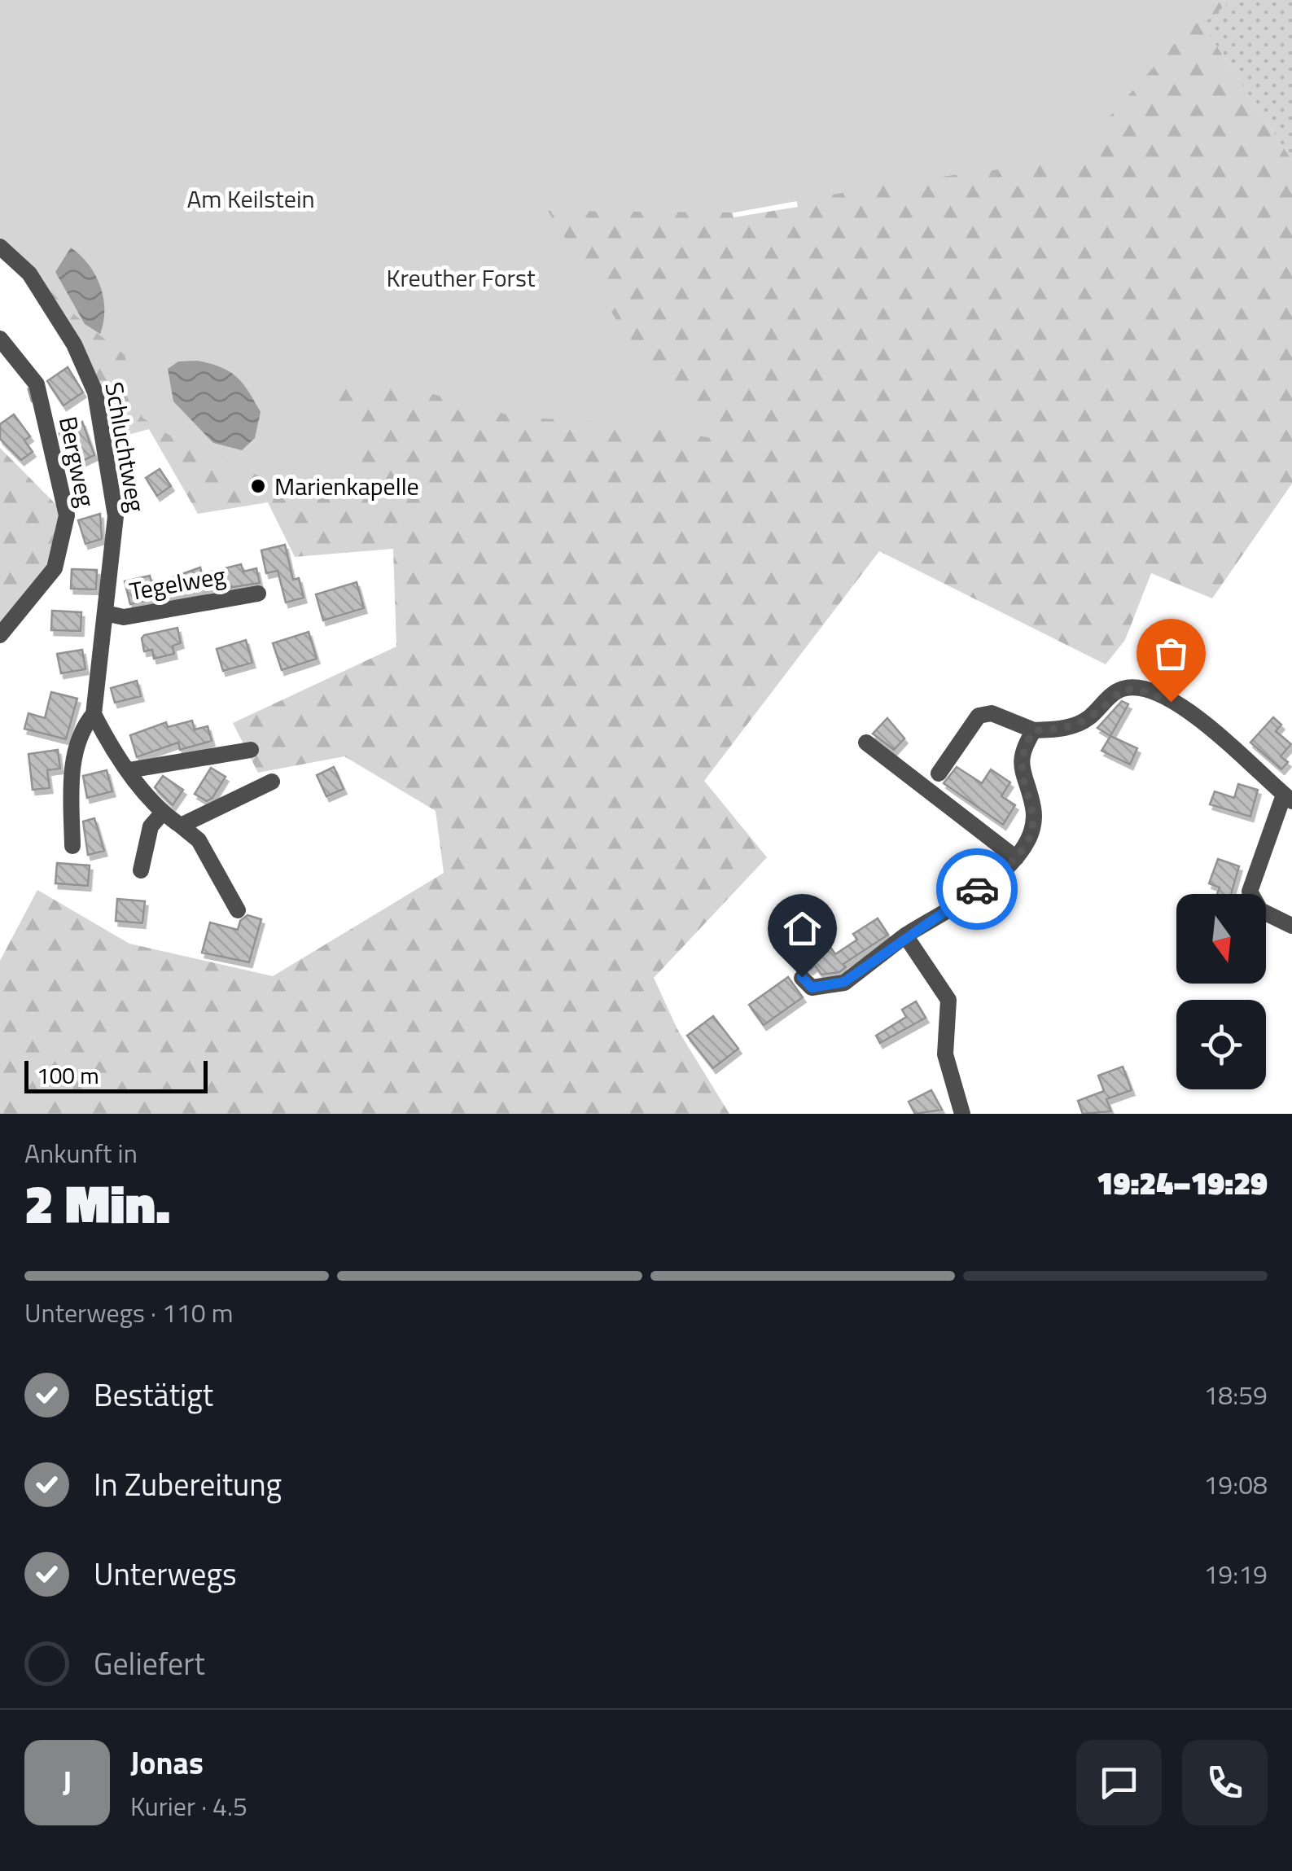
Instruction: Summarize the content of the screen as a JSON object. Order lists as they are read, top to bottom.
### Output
{
  "streets": {
    "street": ["Schluchtweg", "Bergweg", "Tegelweg"]
  },
  "crossings": [
    ["Schluchtweg", "Tegelweg"]
  ],
  "parks": ["Am Keilstein", "Kreuther Forst"],
  "places": ["Marienkapelle"],
  "scale_bar": "100 m",
  "north": "bottom",
  "page": {
    "scale": "100 m",
    "heading": ["2 Min.", "Ankunft in", "19:24–19:29"],
    "panel": ["Jonas", "Kurier · 4.5"],
    "bar": "Unterwegs · 110 m",
    "list": [
      ["Bestätigt", "18:59"],
      ["In Zubereitung", "19:08"],
      ["Unterwegs", "19:19"],
      "Geliefert"
    ],
    "round": "J"
  }
}
